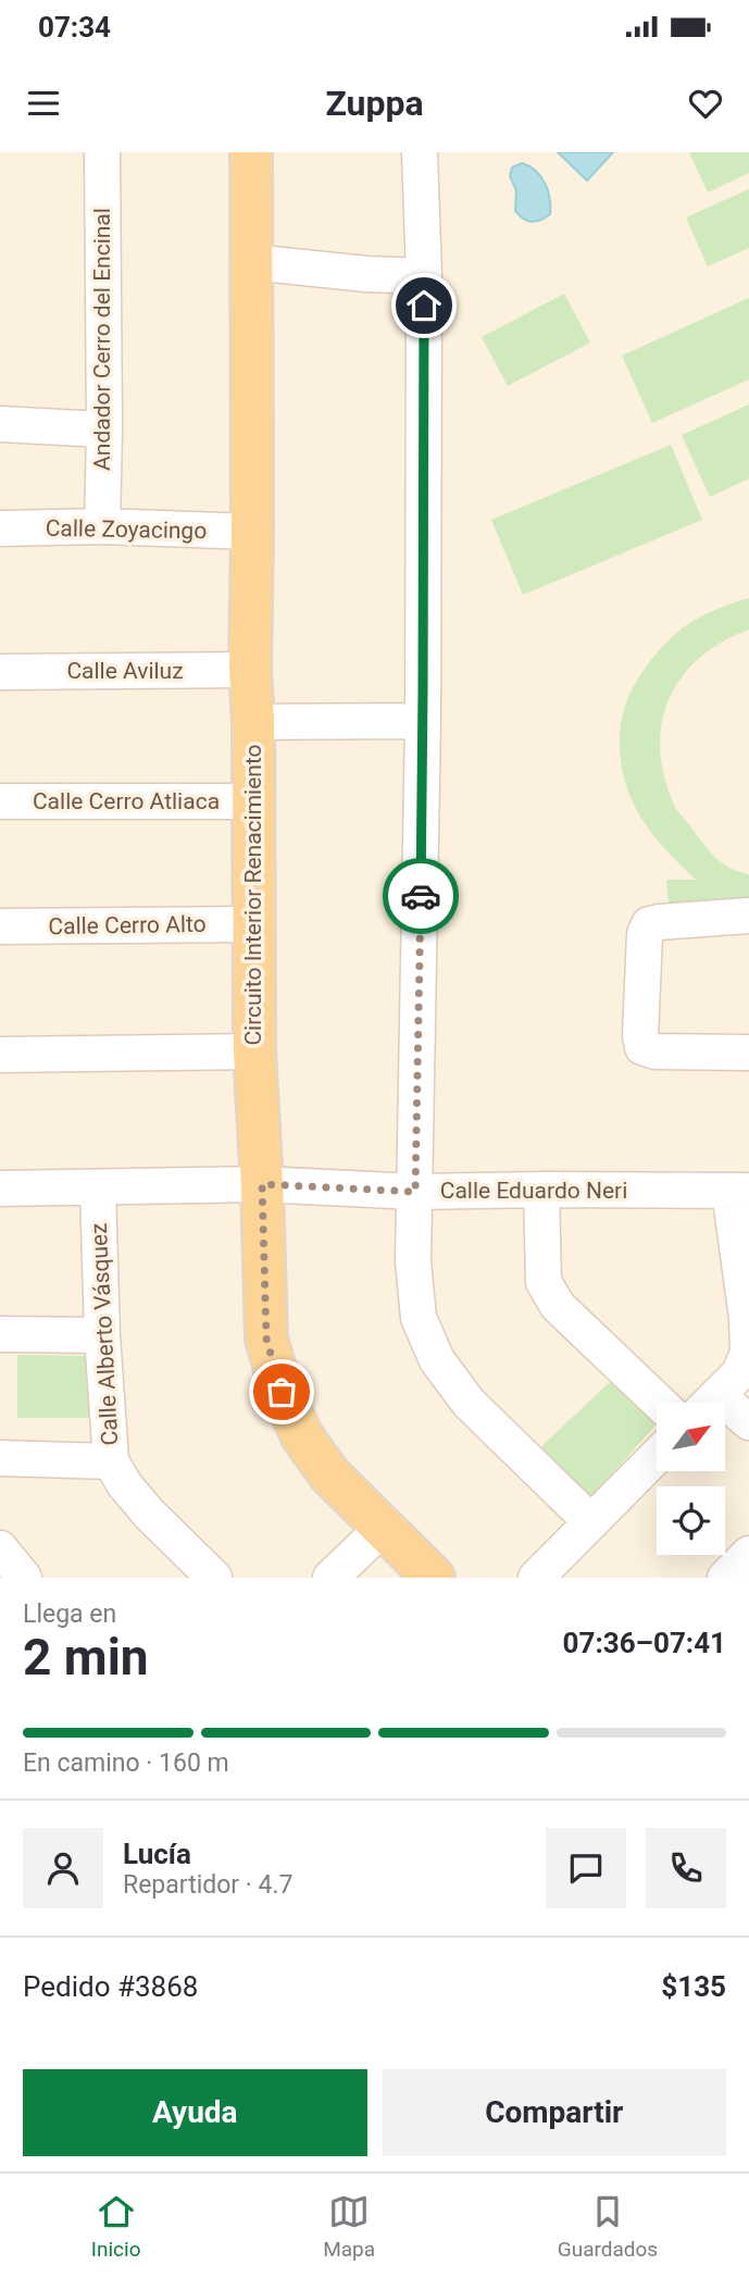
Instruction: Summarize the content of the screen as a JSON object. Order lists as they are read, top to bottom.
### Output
{
  "streets": {
    "main road": ["Circuito Interior Renacimiento"],
    "street": [
      "Andador Cerro del Encinal",
      "Calle Zoyacingo",
      "Calle Aviluz",
      "Calle Cerro Atliaca",
      "Calle Cerro Alto",
      "Calle Eduardo Neri",
      "Calle Alberto Vásquez"
    ]
  },
  "crossings": [
    ["Andador Cerro del Encinal", "Calle Zoyacingo"],
    ["Calle Zoyacingo", "Circuito Interior Renacimiento"],
    ["Calle Aviluz", "Circuito Interior Renacimiento"],
    ["Calle Cerro Atliaca", "Circuito Interior Renacimiento"],
    ["Circuito Interior Renacimiento", "Calle Cerro Alto"],
    ["Circuito Interior Renacimiento", "Calle Eduardo Neri"],
    ["Calle Eduardo Neri", "Calle Alberto Vásquez"]
  ],
  "north": "top right",
  "page": {
    "status": "07:34",
    "header": "Zuppa",
    "heading": ["2 min", "Llega en", "07:36–07:41"],
    "panel": [
      "Lucía",
      "Repartidor · 4.7",
      "Pedido #3868",
      "$135"
    ],
    "bar": "En camino · 160 m",
    "buttons": ["Ayuda", "Compartir"],
    "tabs": ["Inicio", "Mapa", "Guardados"]
  }
}
